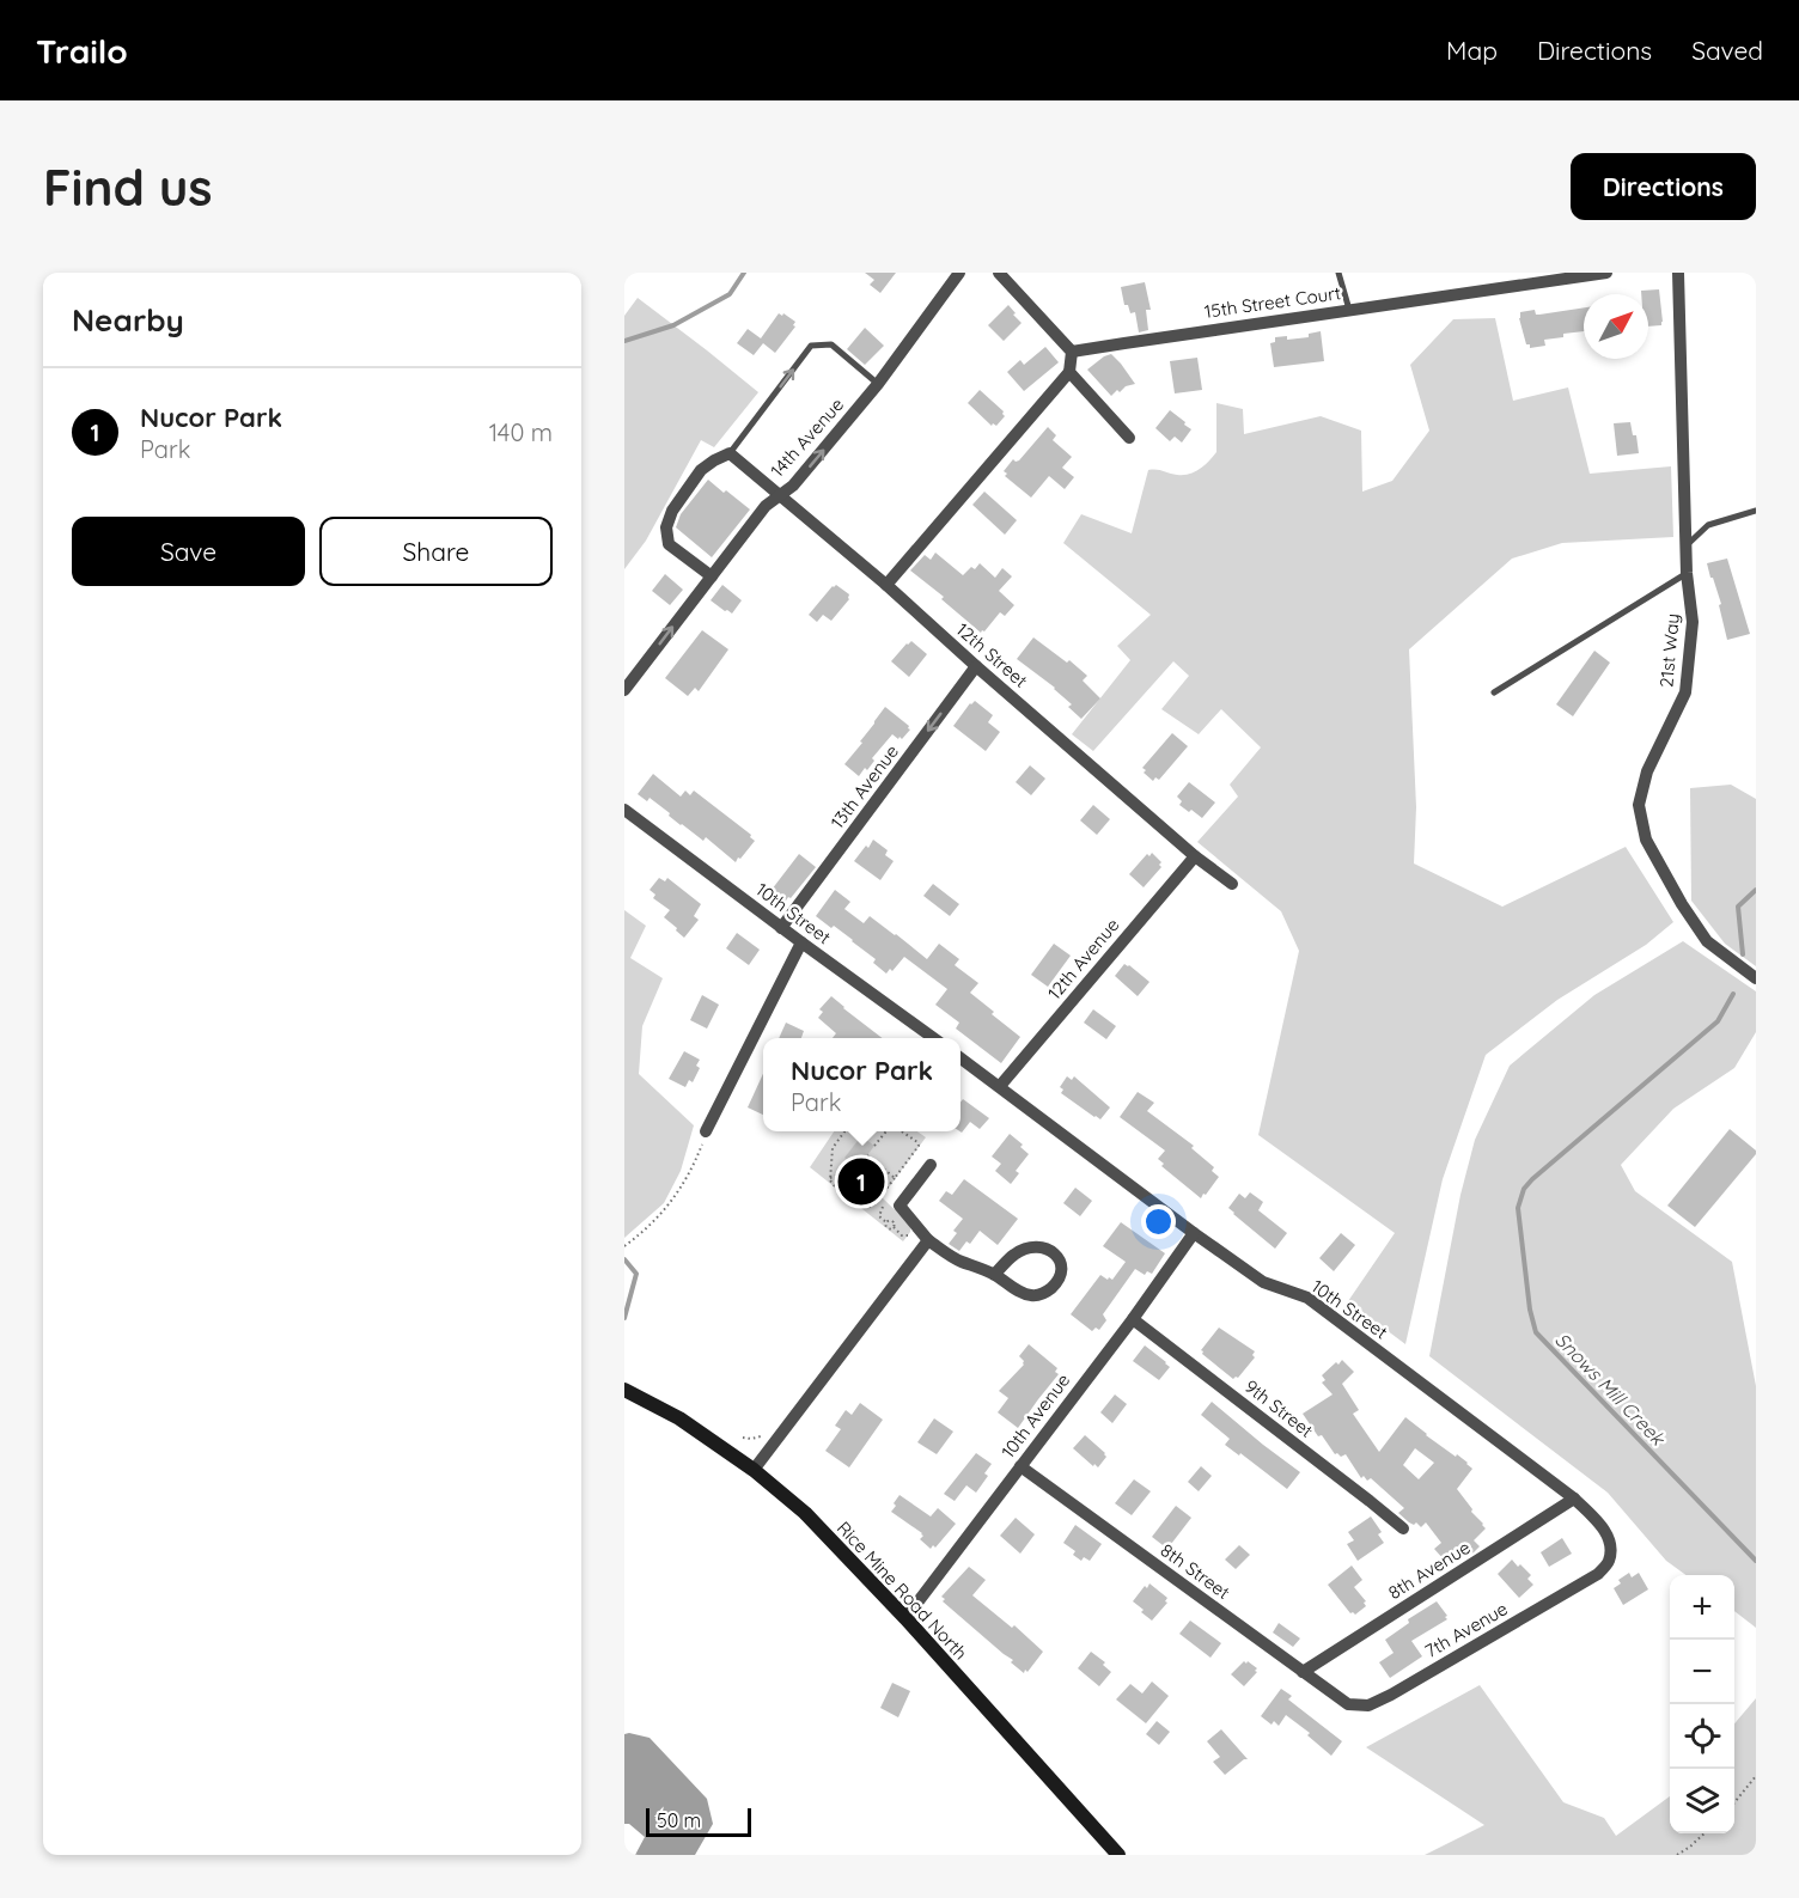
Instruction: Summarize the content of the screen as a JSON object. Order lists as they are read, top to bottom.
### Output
{
  "streets": {
    "main road": ["Rice Mine Road North"],
    "street": [
      "15th Street Court",
      "14th Avenue",
      "21st Way",
      "12th Street",
      "13th Avenue",
      "10th Street",
      "12th Avenue",
      "9th Street",
      "10th Avenue",
      "8th Avenue",
      "8th Street",
      "7th Avenue"
    ]
  },
  "crossings": [
    ["14th Avenue", "12th Street"],
    ["12th Street", "13th Avenue"],
    ["12th Street", "12th Avenue"],
    ["13th Avenue", "10th Street"],
    ["10th Street", "12th Avenue"],
    ["10th Street", "10th Avenue"],
    ["10th Street", "8th Avenue"],
    ["10th Street", "7th Avenue"],
    ["9th Street", "10th Avenue"],
    ["10th Avenue", "8th Street"],
    ["10th Avenue", "Rice Mine Road North"],
    ["8th Avenue", "8th Street"],
    ["8th Street", "7th Avenue"]
  ],
  "one_way": ["14th Avenue", "13th Avenue"],
  "water": ["Snows Mill Creek"],
  "scale_bar": "50 m",
  "north": "top right",
  "page": {
    "header": "Trailo",
    "nav": ["Map", "Directions", "Saved"],
    "buttons": [
      "Directions",
      ["Save", "Share"]
    ],
    "title": "Find us",
    "heading": "Nearby",
    "list": [
      {
        "mark": "1",
        "name": "Nucor Park",
        "note": "Park",
        "value": "140 m"
      }
    ],
    "popup": ["Nucor Park", "Park"],
    "pins": "1",
    "map_buttons": ["+", "−"],
    "scale": "50 m"
  }
}
